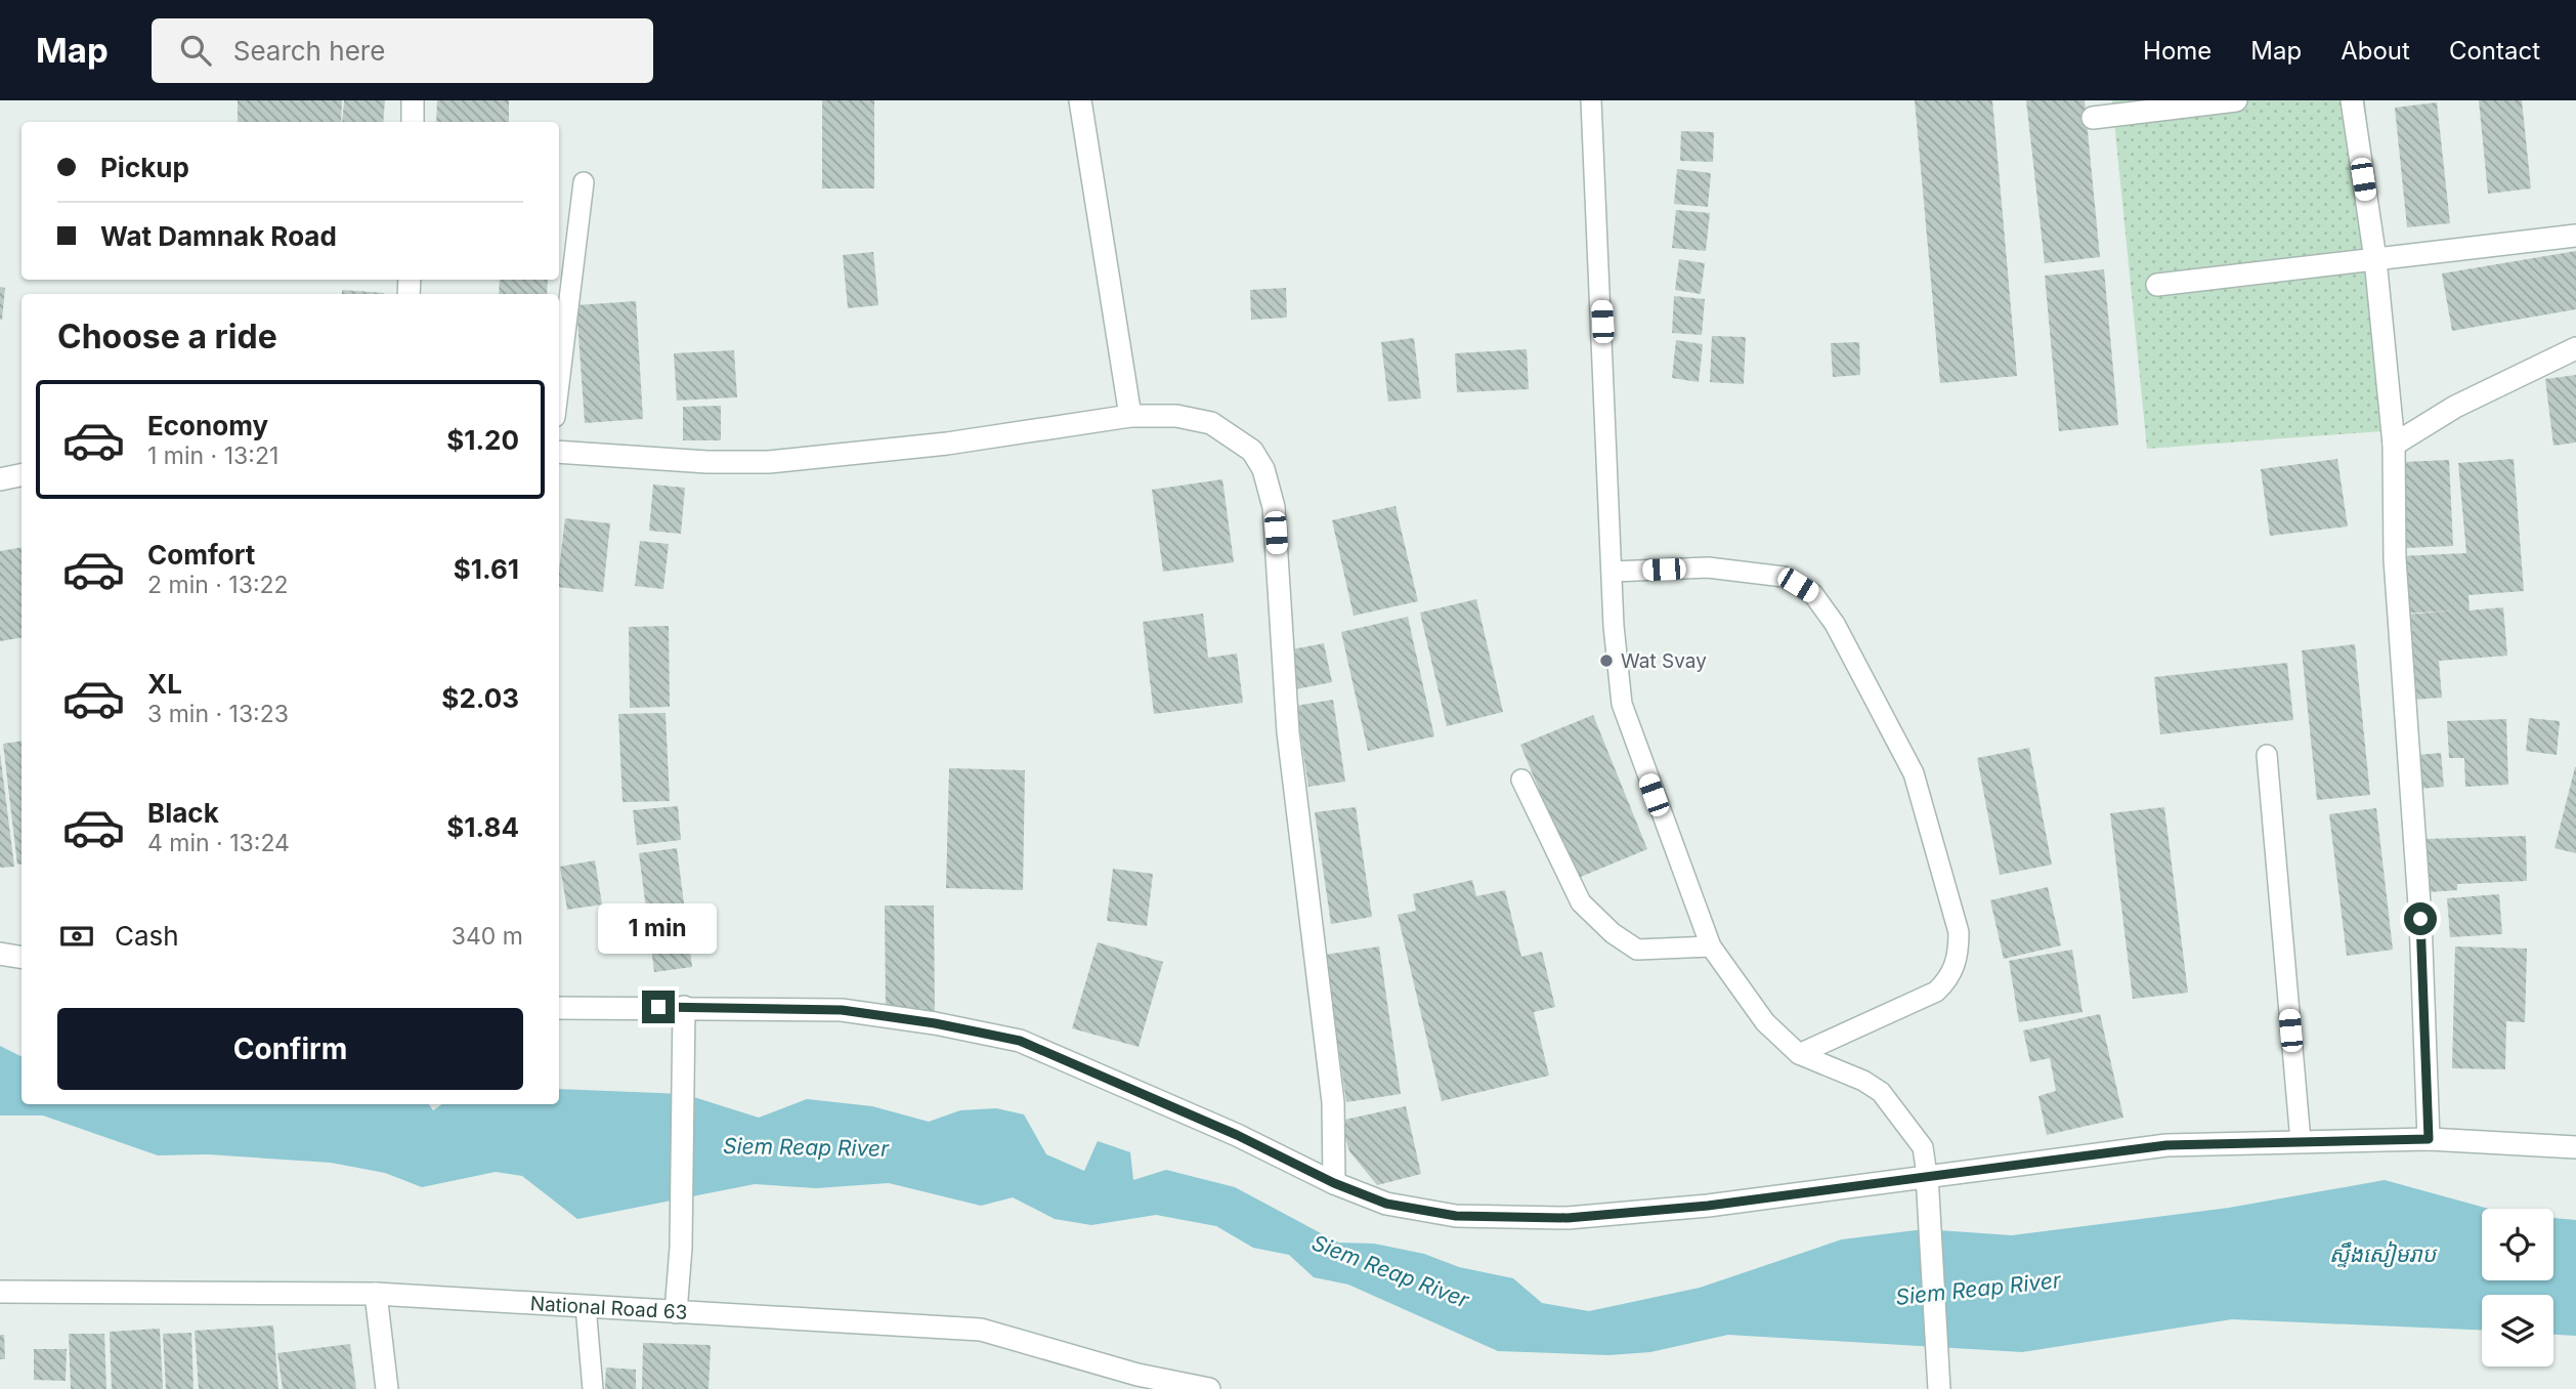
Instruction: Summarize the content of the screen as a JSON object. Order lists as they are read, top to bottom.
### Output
{
  "streets": {
    "street": ["National Road 63"]
  },
  "water": ["Siem Reap River", "ស្ទឹងសៀមរាប"],
  "places": ["Wat Svay"],
  "page": {
    "header": "Map",
    "search": "Search here",
    "nav": [
      "Home",
      "Map",
      "About",
      "Contact"
    ],
    "banner": ["Pickup", "Wat Damnak Road"],
    "heading": "Choose a ride",
    "list": [
      {
        "name": "Economy",
        "note": "1 min · 13:21",
        "value": "$1.20"
      },
      {
        "name": "Comfort",
        "note": "2 min · 13:22",
        "value": "$1.61"
      },
      {
        "name": "XL",
        "note": "3 min · 13:23",
        "value": "$2.03"
      },
      {
        "name": "Black",
        "note": "4 min · 13:24",
        "value": "$1.84"
      }
    ],
    "pay": ["Cash", "340 m"],
    "bubble": "1 min",
    "buttons": "Confirm"
  }
}
